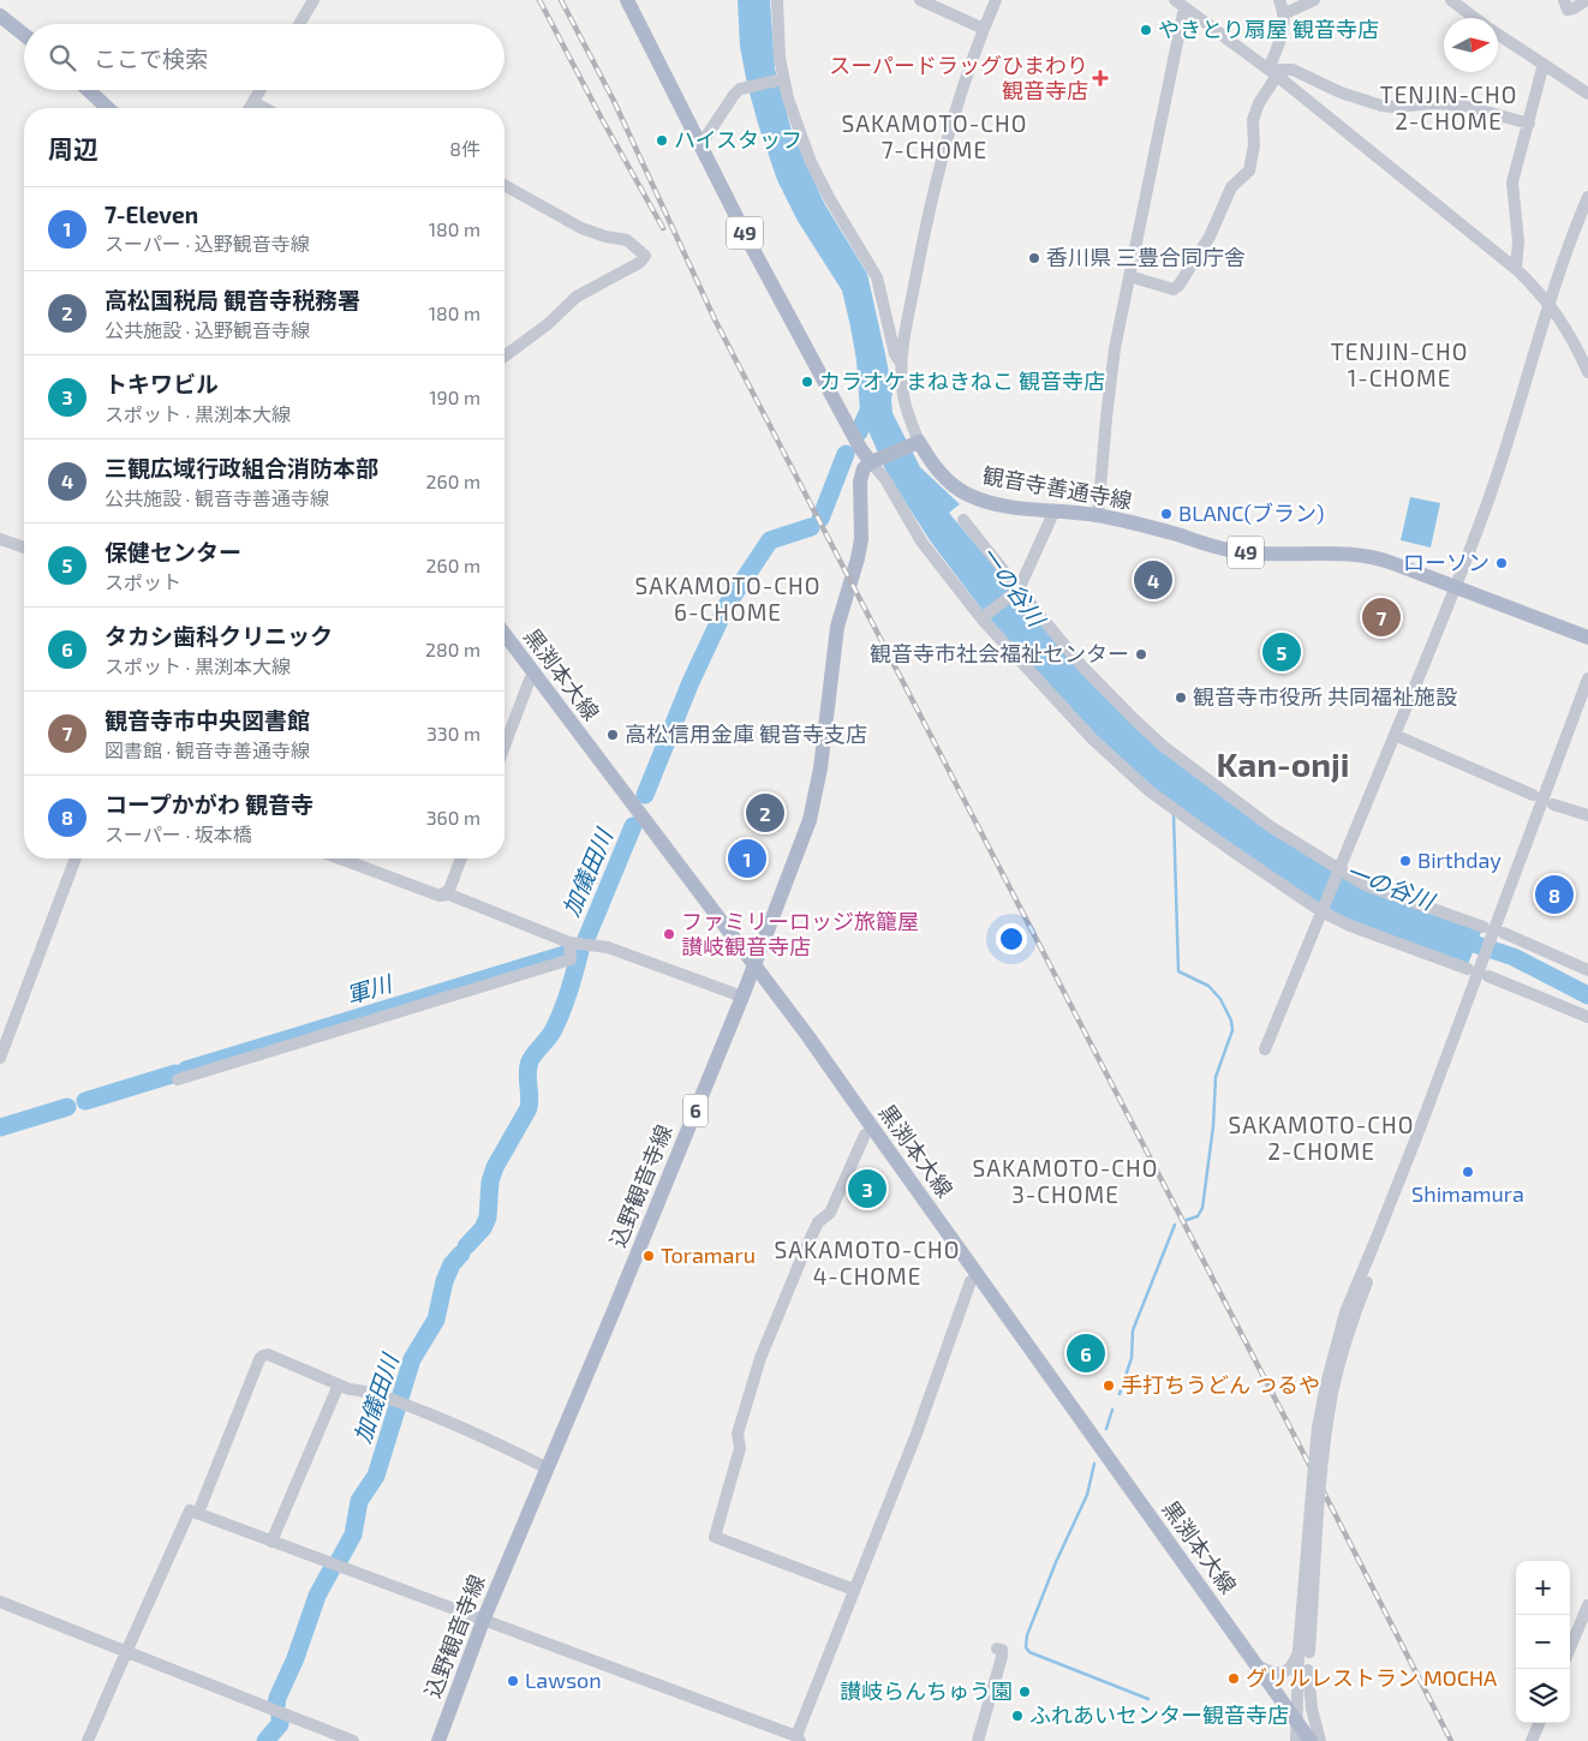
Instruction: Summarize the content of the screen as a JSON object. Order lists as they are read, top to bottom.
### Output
{
  "streets": {
    "main road": [
      "49",
      "観音寺善通寺線",
      "黒渕本大線",
      "6",
      "込野観音寺線"
    ]
  },
  "crossings": [
    ["49", "込野観音寺線"],
    ["黒渕本大線", "込野観音寺線"]
  ],
  "districts": [
    "TENJIN-CHO 2-CHOME",
    "SAKAMOTO-CHO 7-CHOME",
    "TENJIN-CHO 1-CHOME",
    "SAKAMOTO-CHO 6-CHOME",
    "Kan-onji",
    "SAKAMOTO-CHO 2-CHOME",
    "SAKAMOTO-CHO 3-CHOME",
    "SAKAMOTO-CHO 4-CHOME"
  ],
  "water": ["一の谷川", "加儀田川", "軍川"],
  "places": {
    "other": [
      "やきとり扇屋 観音寺店",
      "ハイスタッフ",
      "香川県 三豊合同庁舎",
      "カラオケまねきねこ 観音寺店",
      "BLANC(ブラン)",
      "ローソン",
      "観音寺市社会福祉センター",
      "観音寺市役所 共同福祉施設",
      "高松信用金庫 観音寺支店",
      "Birthday",
      "ファミリーロッジ旅籠屋 讃岐観音寺店",
      "Shimamura",
      "Toramaru",
      "手打ちうどん つるや",
      "グリルレストラン MOCHA",
      "Lawson",
      "讃岐らんちゅう園",
      "ふれあいセンター観音寺店"
    ],
    "health": ["スーパードラッグひまわり 観音寺店"]
  },
  "north": "right",
  "page": {
    "search": "ここで検索",
    "heading": ["周辺", "8件"],
    "list": [
      {
        "mark": "1",
        "name": "7-Eleven",
        "note": "スーパー · 込野観音寺線",
        "value": "180 m"
      },
      {
        "mark": "2",
        "name": "高松国税局 観音寺税務署",
        "note": "公共施設 · 込野観音寺線",
        "value": "180 m"
      },
      {
        "mark": "3",
        "name": "トキワビル",
        "note": "スポット · 黒渕本大線",
        "value": "190 m"
      },
      {
        "mark": "4",
        "name": "三観広域行政組合消防本部",
        "note": "公共施設 · 観音寺善通寺線",
        "value": "260 m"
      },
      {
        "mark": "5",
        "name": "保健センター",
        "note": "スポット",
        "value": "260 m"
      },
      {
        "mark": "6",
        "name": "タカシ歯科クリニック",
        "note": "スポット · 黒渕本大線",
        "value": "280 m"
      },
      {
        "mark": "7",
        "name": "観音寺市中央図書館",
        "note": "図書館 · 観音寺善通寺線",
        "value": "330 m"
      },
      {
        "mark": "8",
        "name": "コープかがわ 観音寺",
        "note": "スーパー · 坂本橋",
        "value": "360 m"
      }
    ],
    "pins": [
      "4",
      "7",
      "5",
      "2",
      "1",
      "8",
      "3",
      "6"
    ],
    "map_buttons": ["+", "−"]
  }
}
